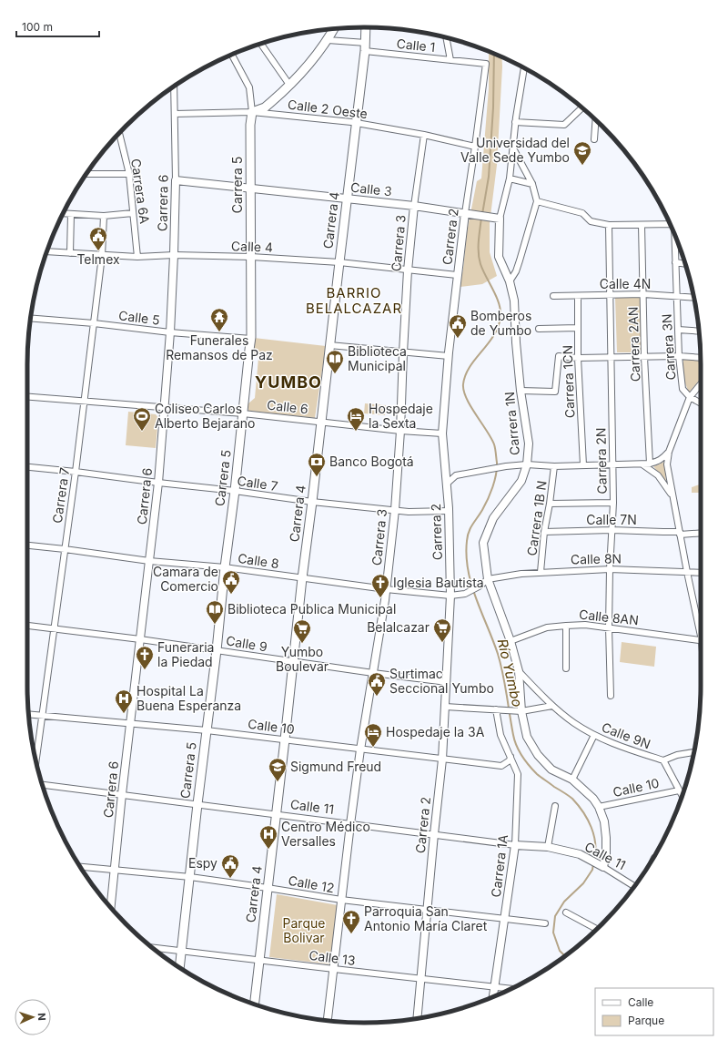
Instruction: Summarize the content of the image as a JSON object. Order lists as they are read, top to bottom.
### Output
{
  "streets": {
    "main road": ["Carrera 5", "Carrera 4"],
    "street": [
      "Calle 1",
      "Calle 2 Oeste",
      "Calle 3",
      "Carrera 6A",
      "Carrera 6",
      "Carrera 2",
      "Carrera 3",
      "Calle 4",
      "Calle 4N",
      "Calle 5",
      "Carrera 2AN",
      "Carrera 3N",
      "Carrera 1CN",
      "Calle 6",
      "Carrera 1N",
      "Carrera 2N",
      "Calle 7",
      "Carrera 7",
      "Carrera 1B N",
      "Calle 7N",
      "Calle 8N",
      "Calle 8",
      "Calle 8AN",
      "Calle 9",
      "Calle 10",
      "Calle 9N",
      "Calle 11",
      "Carrera 1A",
      "Calle 12",
      "Calle 13"
    ]
  },
  "crossings": [
    ["Calle 1", "Carrera 4"],
    ["Calle 1", "Carrera 2"],
    ["Calle 2 Oeste", "Carrera 5"],
    ["Calle 2 Oeste", "Carrera 6"],
    ["Calle 2 Oeste", "Carrera 4"],
    ["Calle 2 Oeste", "Carrera 2"],
    ["Calle 2 Oeste", "Carrera 3"],
    ["Carrera 5", "Calle 3"],
    ["Carrera 5", "Calle 4"],
    ["Carrera 5", "Calle 5"],
    ["Carrera 5", "Calle 6"],
    ["Carrera 5", "Calle 7"],
    ["Carrera 5", "Calle 8"],
    ["Carrera 5", "Calle 9"],
    ["Carrera 5", "Calle 10"],
    ["Carrera 5", "Calle 11"],
    ["Carrera 5", "Calle 12"],
    ["Carrera 5", "Calle 13"],
    ["Calle 3", "Carrera 6"],
    ["Calle 3", "Carrera 4"],
    ["Calle 3", "Carrera 2"],
    ["Calle 3", "Carrera 3"],
    ["Calle 3", "Carrera 1N"],
    ["Carrera 6A", "Calle 4"],
    ["Carrera 6", "Calle 4"],
    ["Carrera 6", "Calle 5"],
    ["Carrera 6", "Calle 6"],
    ["Carrera 6", "Calle 7"],
    ["Carrera 6", "Calle 8"],
    ["Carrera 6", "Calle 9"],
    ["Carrera 6", "Calle 10"],
    ["Carrera 6", "Calle 11"],
    ["Carrera 6", "Calle 12"],
    ["Carrera 4", "Calle 4"],
    ["Carrera 4", "Calle 6"],
    ["Carrera 4", "Calle 7"],
    ["Carrera 4", "Calle 8"],
    ["Carrera 4", "Calle 9"],
    ["Carrera 4", "Calle 10"],
    ["Carrera 4", "Calle 11"],
    ["Carrera 4", "Calle 12"],
    ["Carrera 4", "Calle 13"],
    ["Carrera 2", "Calle 4"],
    ["Carrera 2", "Calle 6"],
    ["Carrera 2", "Calle 7"],
    ["Carrera 2", "Calle 8"],
    ["Carrera 2", "Calle 9"],
    ["Carrera 2", "Calle 10"],
    ["Carrera 2", "Calle 11"],
    ["Carrera 2", "Calle 12"],
    ["Carrera 2", "Calle 13"],
    ["Carrera 3", "Calle 4"],
    ["Carrera 3", "Calle 6"],
    ["Carrera 3", "Calle 7"],
    ["Carrera 3", "Calle 8"],
    ["Carrera 3", "Calle 9"],
    ["Carrera 3", "Calle 10"],
    ["Carrera 3", "Calle 11"],
    ["Carrera 3", "Calle 12"],
    ["Carrera 3", "Calle 13"],
    ["Calle 4", "Carrera 7"],
    ["Calle 4N", "Carrera 2AN"],
    ["Calle 4N", "Carrera 3N"],
    ["Calle 4N", "Carrera 1CN"],
    ["Calle 4N", "Carrera 2N"],
    ["Calle 5", "Carrera 7"],
    ["Calle 6", "Carrera 7"],
    ["Carrera 1N", "Calle 8N"],
    ["Carrera 1N", "Calle 8"],
    ["Carrera 1N", "Calle 8AN"],
    ["Carrera 1N", "Calle 10"],
    ["Carrera 1N", "Calle 9N"],
    ["Carrera 1N", "Calle 11"],
    ["Carrera 2N", "Calle 7N"],
    ["Carrera 2N", "Calle 8N"],
    ["Carrera 2N", "Calle 8AN"],
    ["Calle 7", "Carrera 7"],
    ["Carrera 7", "Calle 8"],
    ["Carrera 7", "Calle 9"],
    ["Carrera 7", "Calle 10"],
    ["Carrera 1B N", "Calle 7N"],
    ["Carrera 1B N", "Calle 8N"],
    ["Calle 8N", "Calle 8"],
    ["Calle 10", "Carrera 1A"],
    ["Calle 11", "Carrera 1A"],
    ["Carrera 1A", "Calle 12"],
    ["Carrera 1A", "Calle 13"]
  ],
  "districts": ["BARRIO BELALCAZAR", "YUMBO"],
  "water": ["Río Yumbo"],
  "parks": ["Parque Bolivar"],
  "places": {
    "school or university": ["Universidad del Valle Sede Yumbo", "Sigmund Freud"],
    "public building": [
      "Telmex",
      "Bomberos de Yumbo",
      "Camara de Comercio",
      "Surtimac Seccional Yumbo",
      "Espy"
    ],
    "temple": ["Funerales Remansos de Paz"],
    "library": ["Biblioteca Municipal", "Biblioteca Publica Municipal"],
    "sports": ["Coliseo Carlos Alberto Bejarano"],
    "hotel": ["Hospedaje la Sexta", "Hospedaje la 3A"],
    "bank": ["Banco Bogotá"],
    "church": ["Iglesia Bautista", "Funeraria la Piedad", "Parroquia San Antonio María Claret"],
    "supermarket": ["Belalcazar", "Yumbo Boulevar"],
    "hospital": ["Hospital La Buena Esperanza", "Centro Médico Versalles"]
  },
  "legend": ["Calle", "Parque"],
  "scale_bar": "100 m",
  "north": "right"
}
